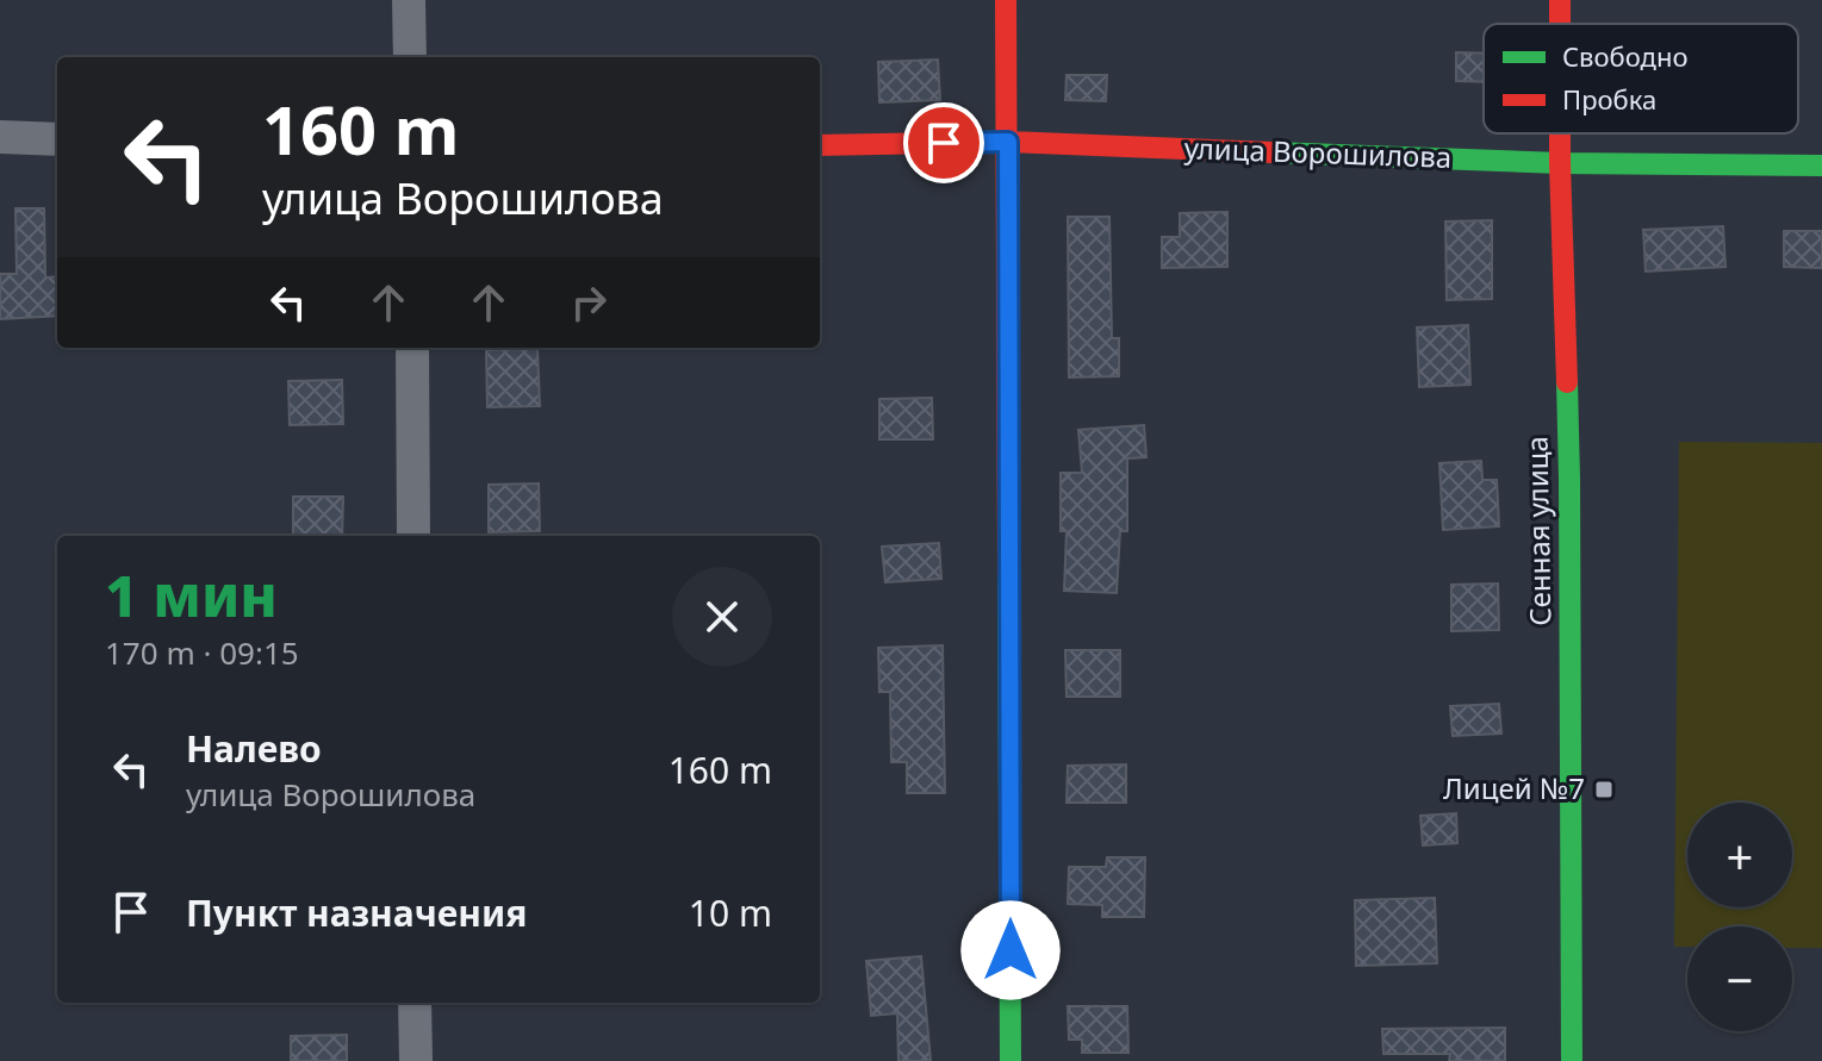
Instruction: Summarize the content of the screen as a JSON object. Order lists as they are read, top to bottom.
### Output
{
  "streets": {
    "street": ["улица Ворошилова", "Сенная улица"]
  },
  "crossings": [
    ["улица Ворошилова", "Сенная улица"]
  ],
  "places": {
    "transit": ["Лицей №7"]
  },
  "legend": ["Свободно", "Пробка"],
  "page": {
    "turn": ["160 m", "улица Ворошилова"],
    "heading": ["1 мин", "170 m · 09:15"],
    "list": [
      {
        "name": "Налево",
        "note": "улица Ворошилова",
        "value": "160 m"
      },
      {
        "name": "Пункт назначения",
        "value": "10 m"
      }
    ],
    "map_buttons": ["+", "−"]
  }
}
